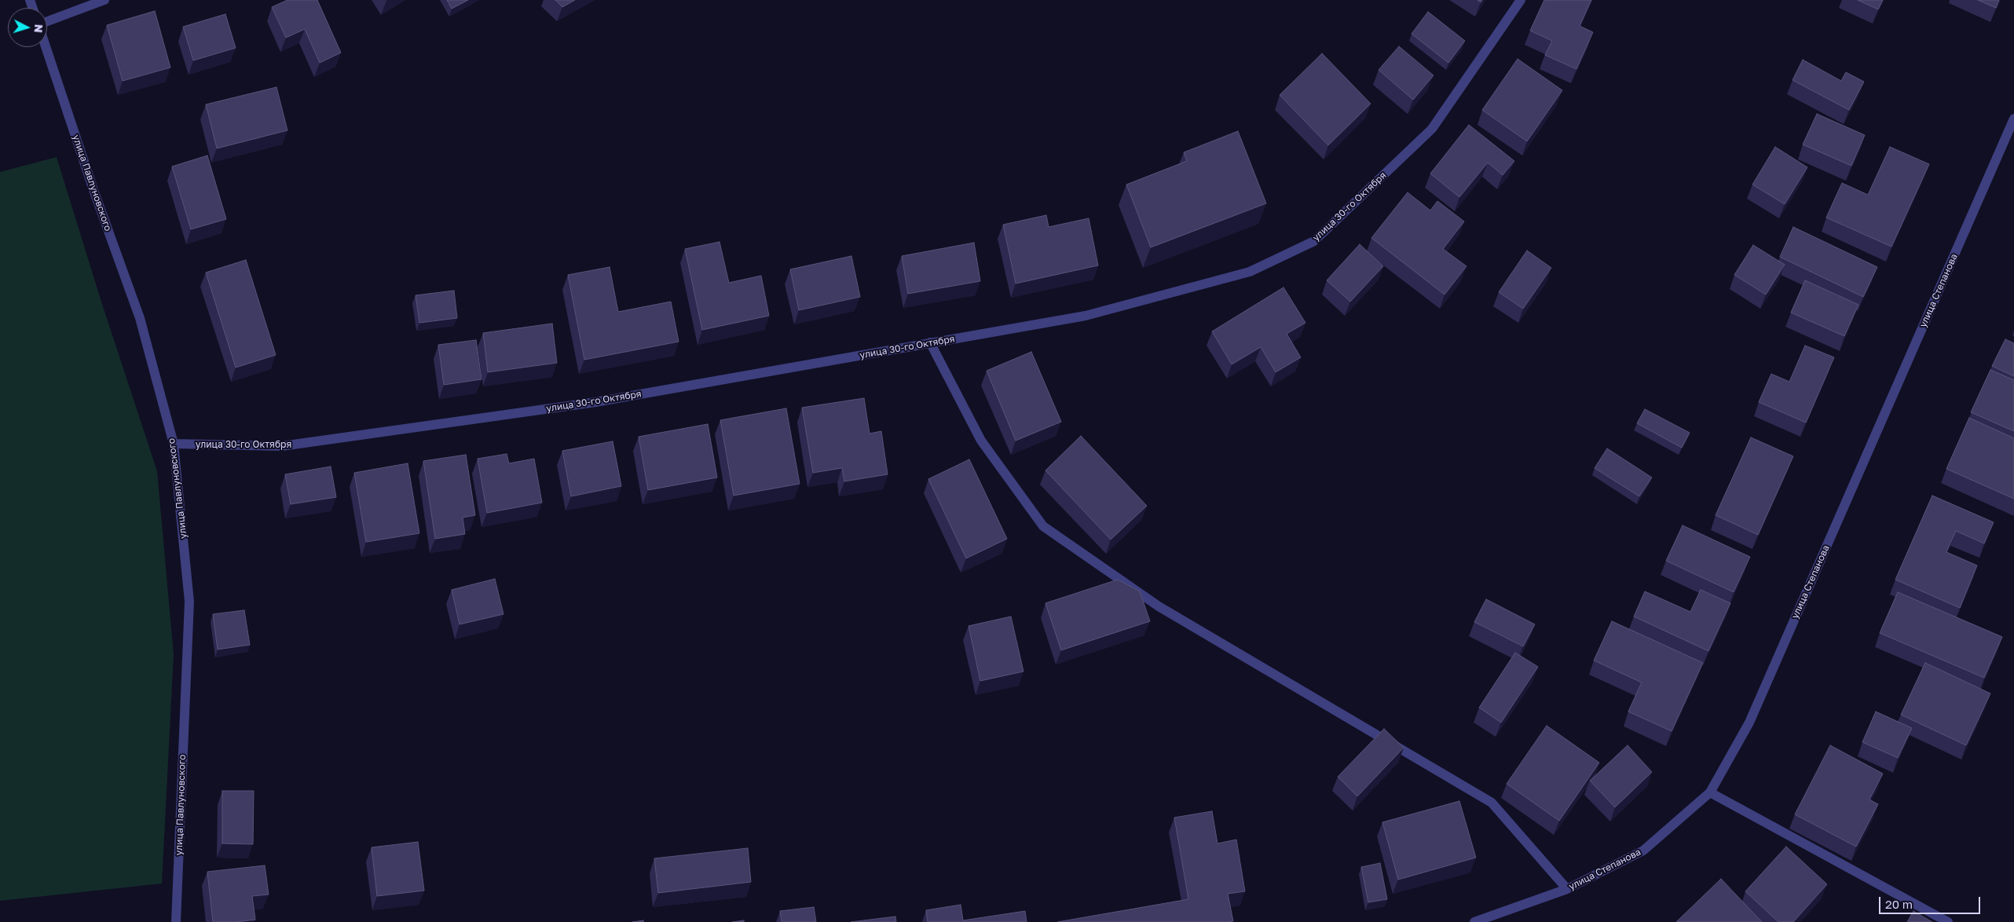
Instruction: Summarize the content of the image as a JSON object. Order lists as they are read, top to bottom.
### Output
{
  "streets": {
    "street": ["улица Павлуновского", "улица 30-го Октября", "улица Степанова"]
  },
  "crossings": [
    ["улица Павлуновского", "улица 30-го Октября"]
  ],
  "scale_bar": "20 m",
  "north": "right"
}
